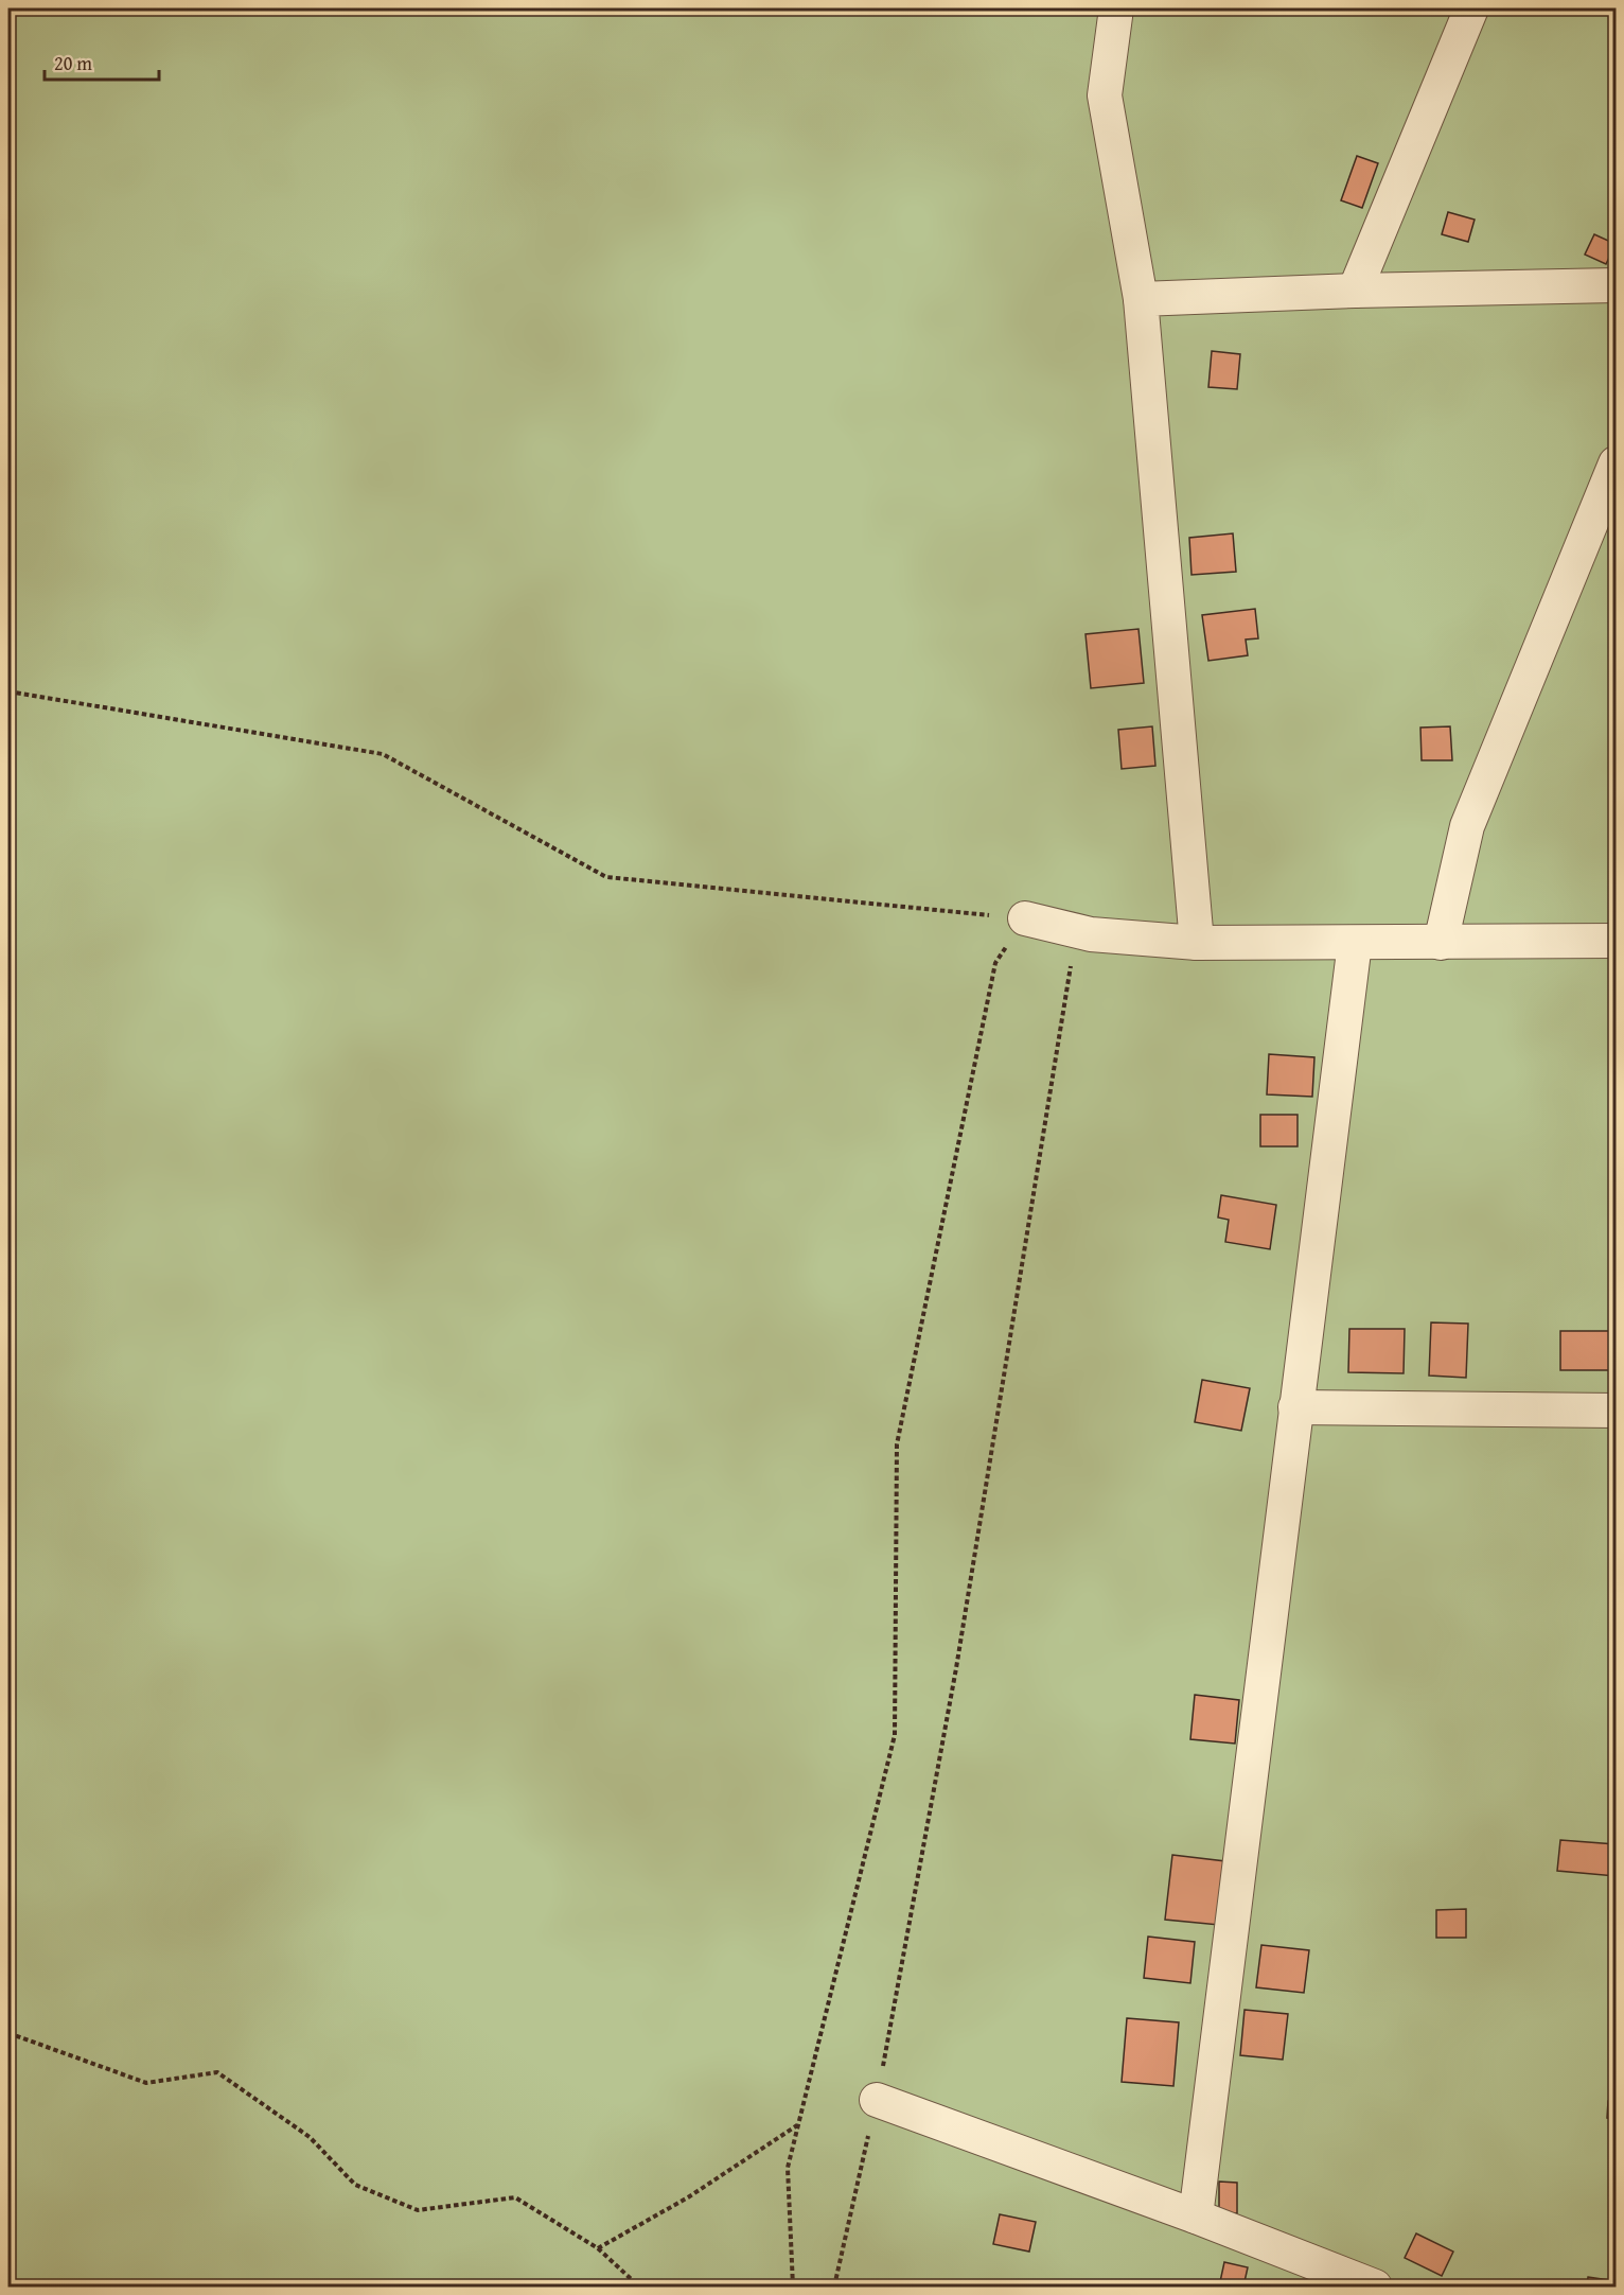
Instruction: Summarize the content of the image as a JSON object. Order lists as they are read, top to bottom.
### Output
{
  "scale_bar": "20 m"
}
